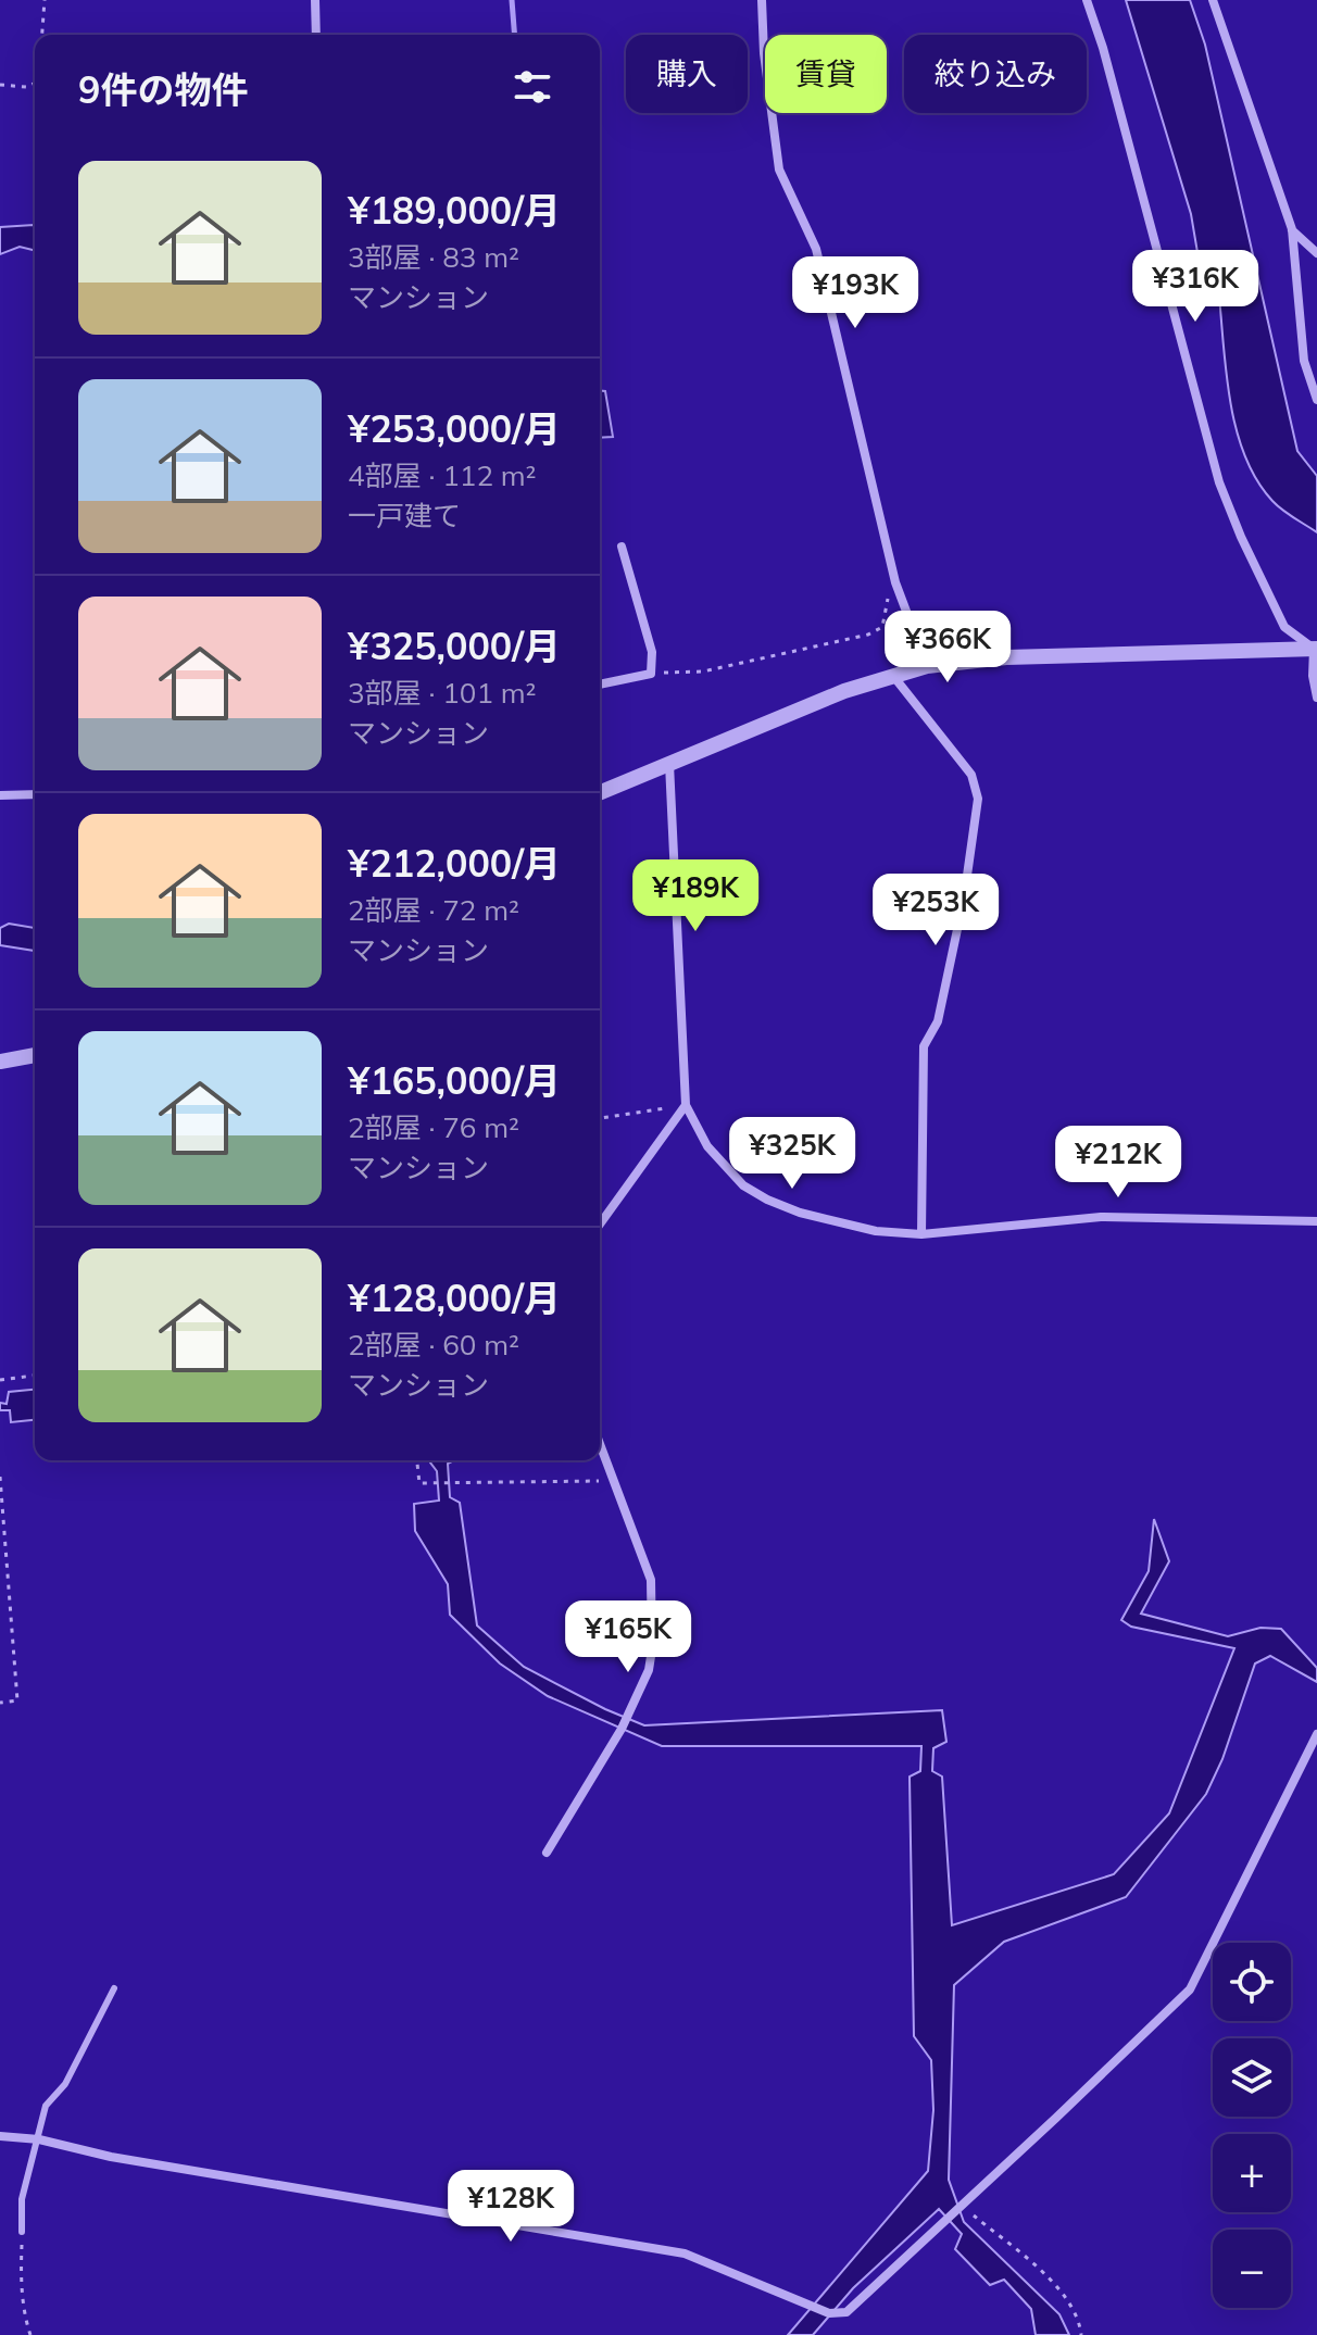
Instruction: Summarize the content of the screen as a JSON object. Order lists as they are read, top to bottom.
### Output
{
  "page": {
    "chip": ["購入", "賃貸", "絞り込み"],
    "heading": "9件の物件",
    "list": [
      {
        "name": "¥189,000/月",
        "note": "3部屋 · 83 m² · マンション"
      },
      {
        "name": "¥253,000/月",
        "note": "4部屋 · 112 m² · 一戸建て"
      },
      {
        "name": "¥325,000/月",
        "note": "3部屋 · 101 m² · マンション"
      },
      {
        "name": "¥212,000/月",
        "note": "2部屋 · 72 m² · マンション"
      },
      {
        "name": "¥165,000/月",
        "note": "2部屋 · 76 m² · マンション"
      },
      {
        "name": "¥128,000/月",
        "note": "2部屋 · 60 m² · マンション"
      }
    ],
    "price": [
      "¥316K",
      "¥193K",
      "¥366K",
      "¥189K",
      "¥253K",
      "¥325K",
      "¥212K",
      "¥165K",
      "¥128K"
    ],
    "map_buttons": ["+", "−"]
  }
}
